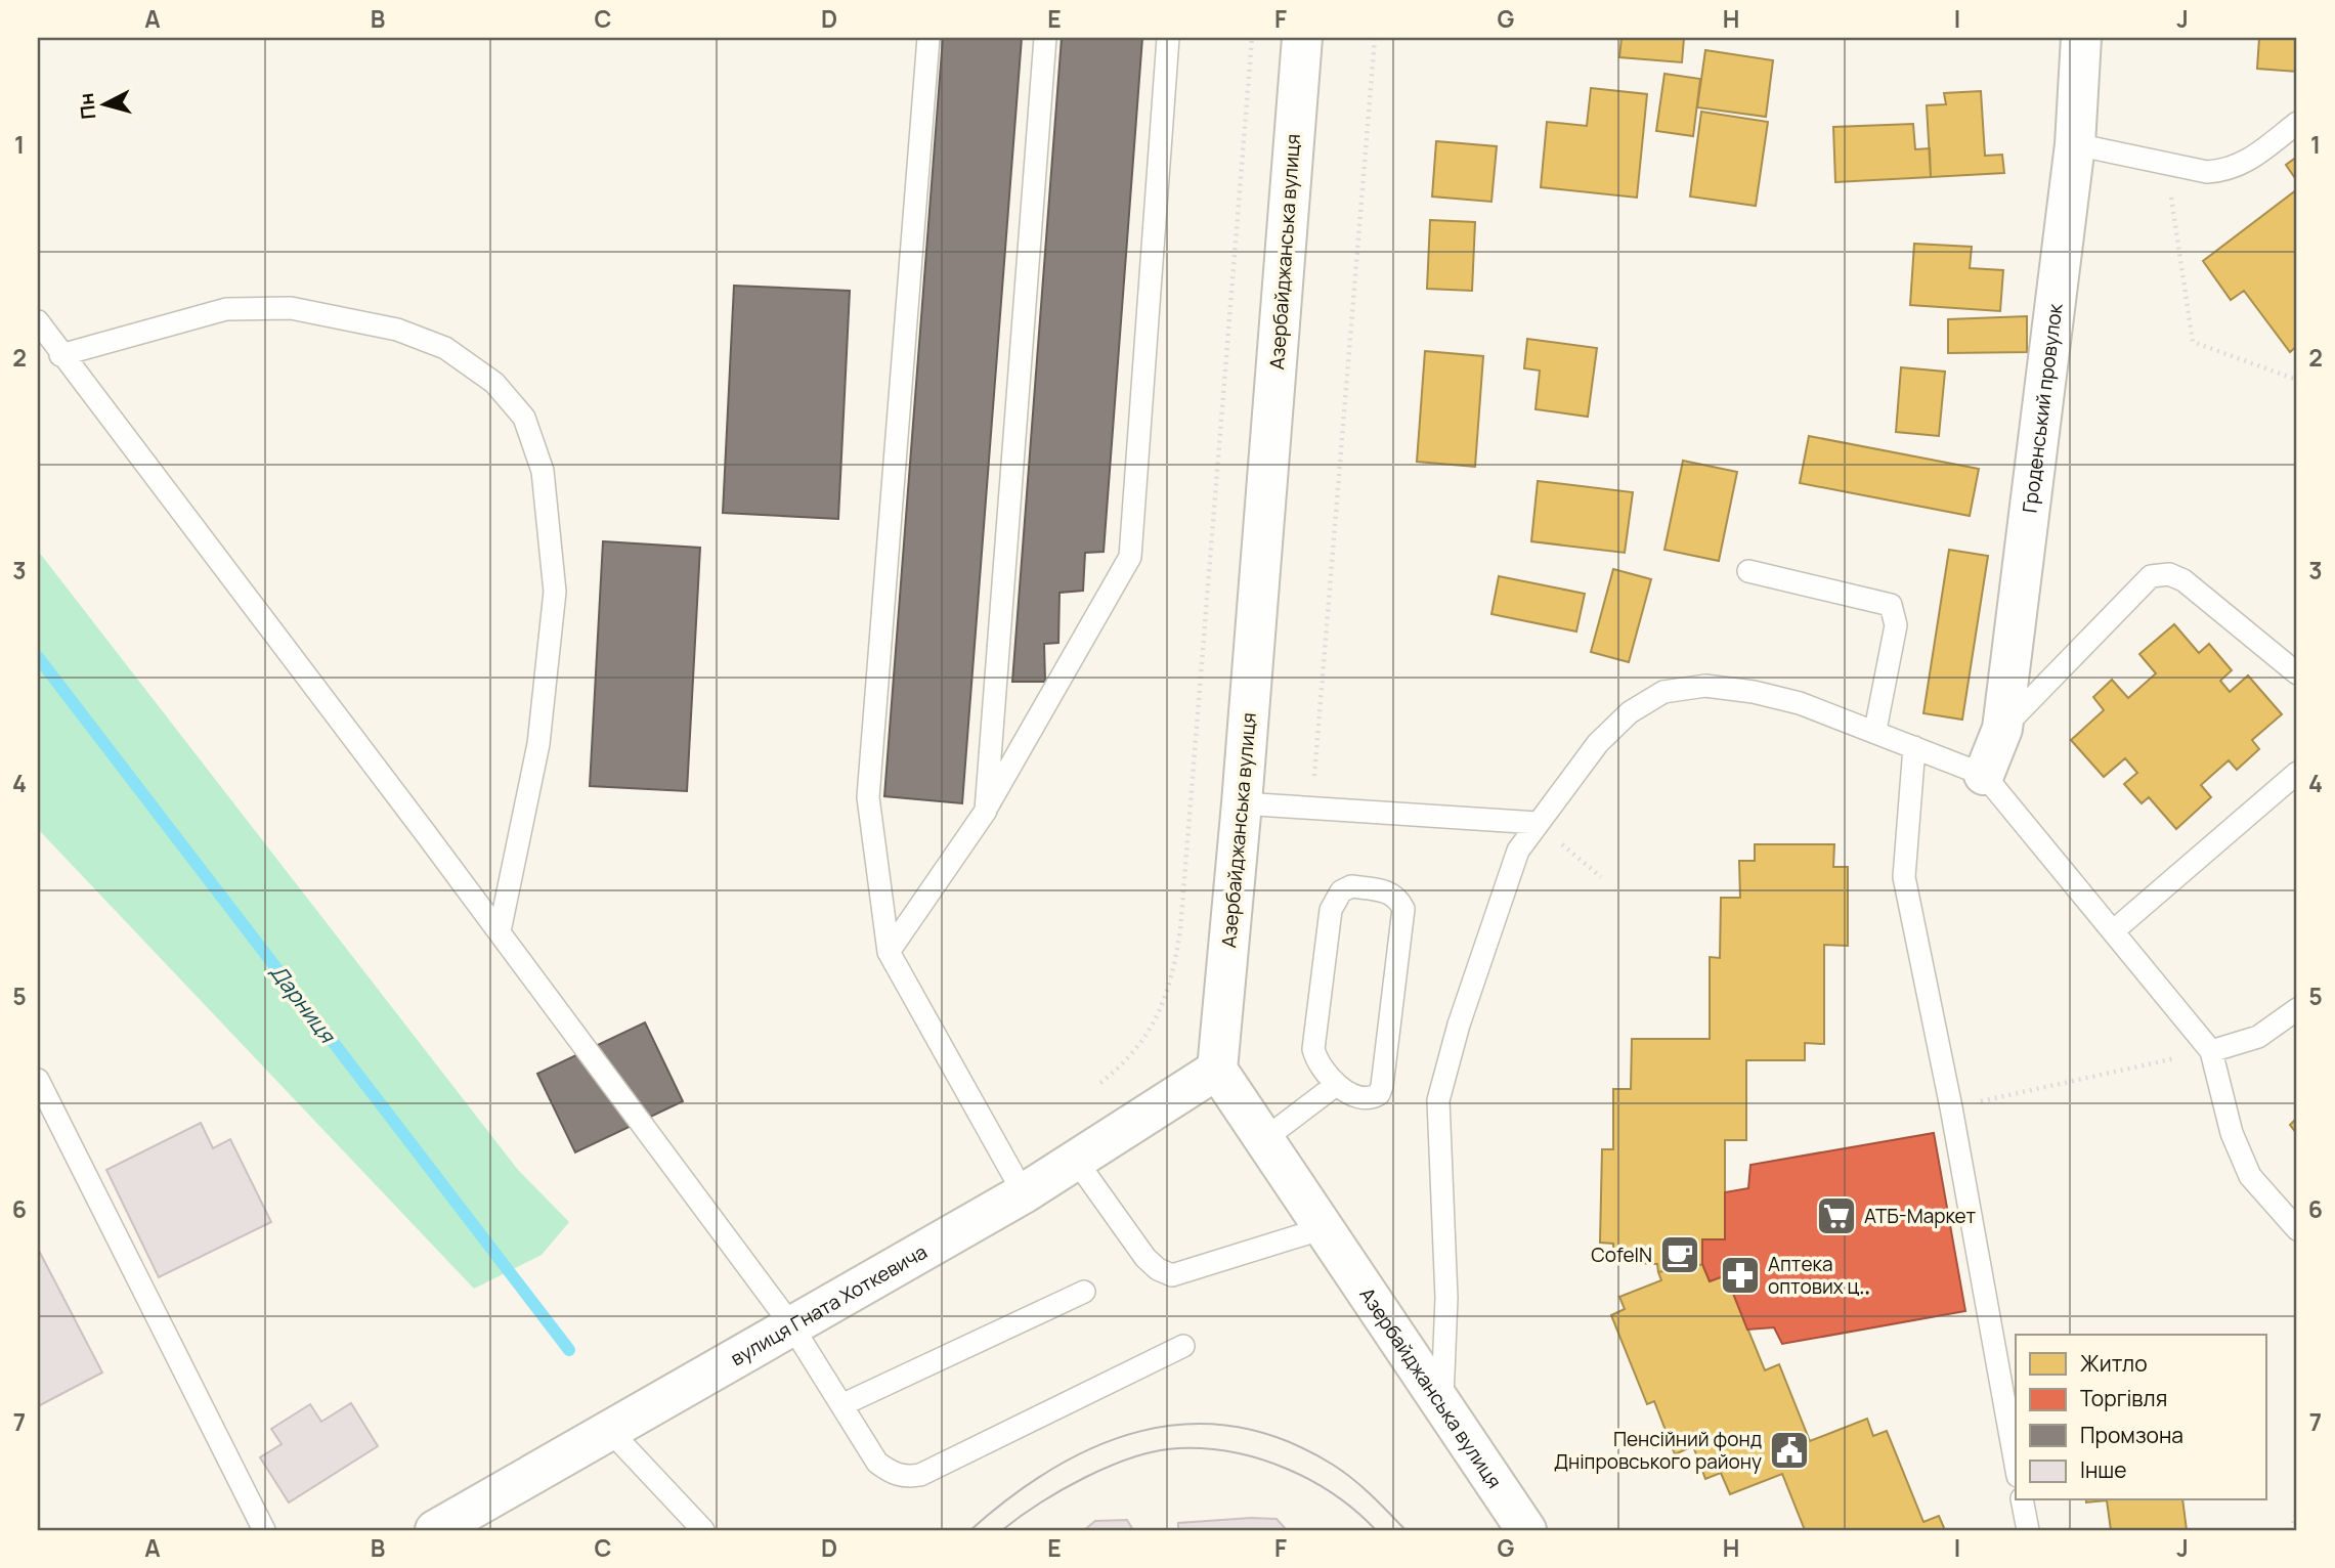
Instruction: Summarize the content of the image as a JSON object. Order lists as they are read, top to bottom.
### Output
{
  "streets": {
    "street": ["Азербайджанська вулиця", "Гроденський провулок", "вулиця Гната Хоткевича"]
  },
  "crossings": [
    ["Азербайджанська вулиця", "вулиця Гната Хоткевича"]
  ],
  "water": ["Дарниця"],
  "places": {
    "supermarket": ["АТБ-Маркет"],
    "cafe": ["CofeIN"],
    "pharmacy": ["Аптека оптових ц‥"],
    "public building": ["Пенсійний фонд Дніпровського району"]
  },
  "legend": [
    "Житло",
    "Торгівля",
    "Промзона",
    "Інше"
  ],
  "north": "left",
  "grid": {
    "columns": [
      "A",
      "B",
      "C",
      "D",
      "E",
      "F",
      "G",
      "H",
      "I",
      "J"
    ],
    "rows": [
      "1",
      "2",
      "3",
      "4",
      "5",
      "6",
      "7"
    ]
  }
}
